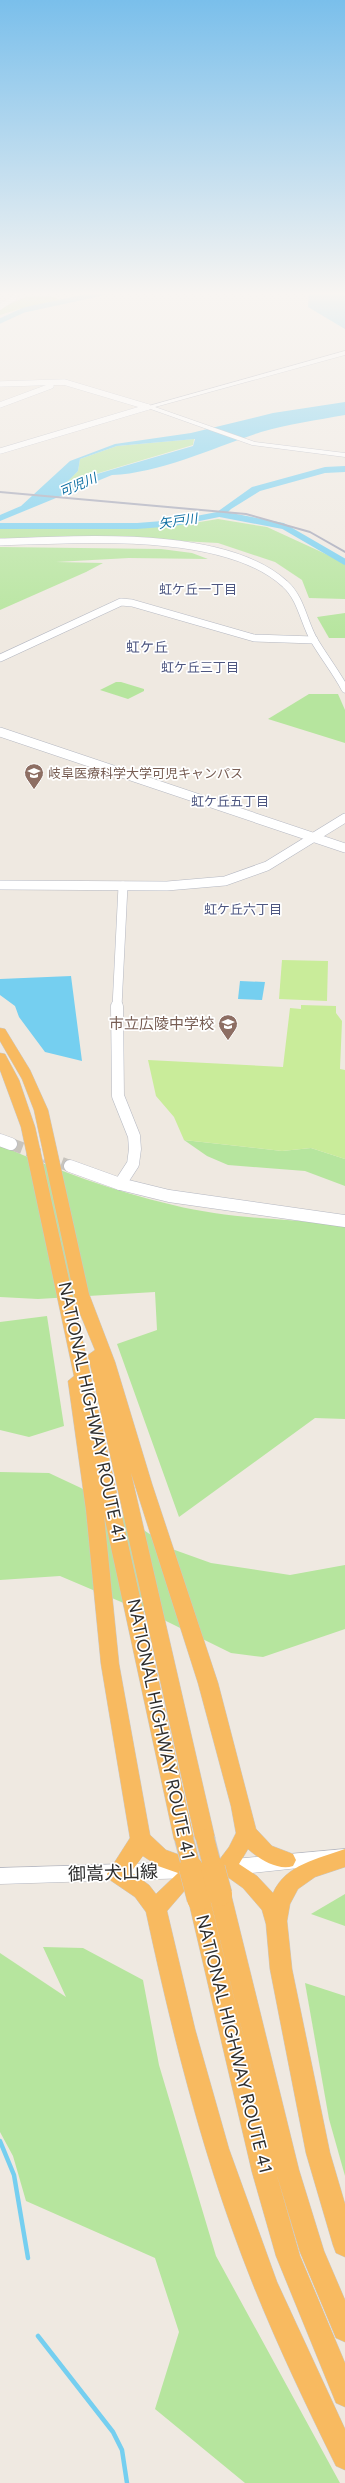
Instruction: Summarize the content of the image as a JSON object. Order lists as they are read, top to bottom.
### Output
{
  "streets": {
    "highway": ["NATIONAL HIGHWAY ROUTE 41"],
    "main road": ["御嵩犬山線"]
  },
  "districts": [
    "虹ケ丘一丁目",
    "虹ケ丘",
    "虹ケ丘三丁目",
    "虹ケ丘五丁目",
    "虹ケ丘六丁目"
  ],
  "water": ["可児川", "矢戸川"],
  "places": {
    "school or university": ["岐阜医療科学大学可児キャンパス", "市立広陵中学校"]
  }
}
